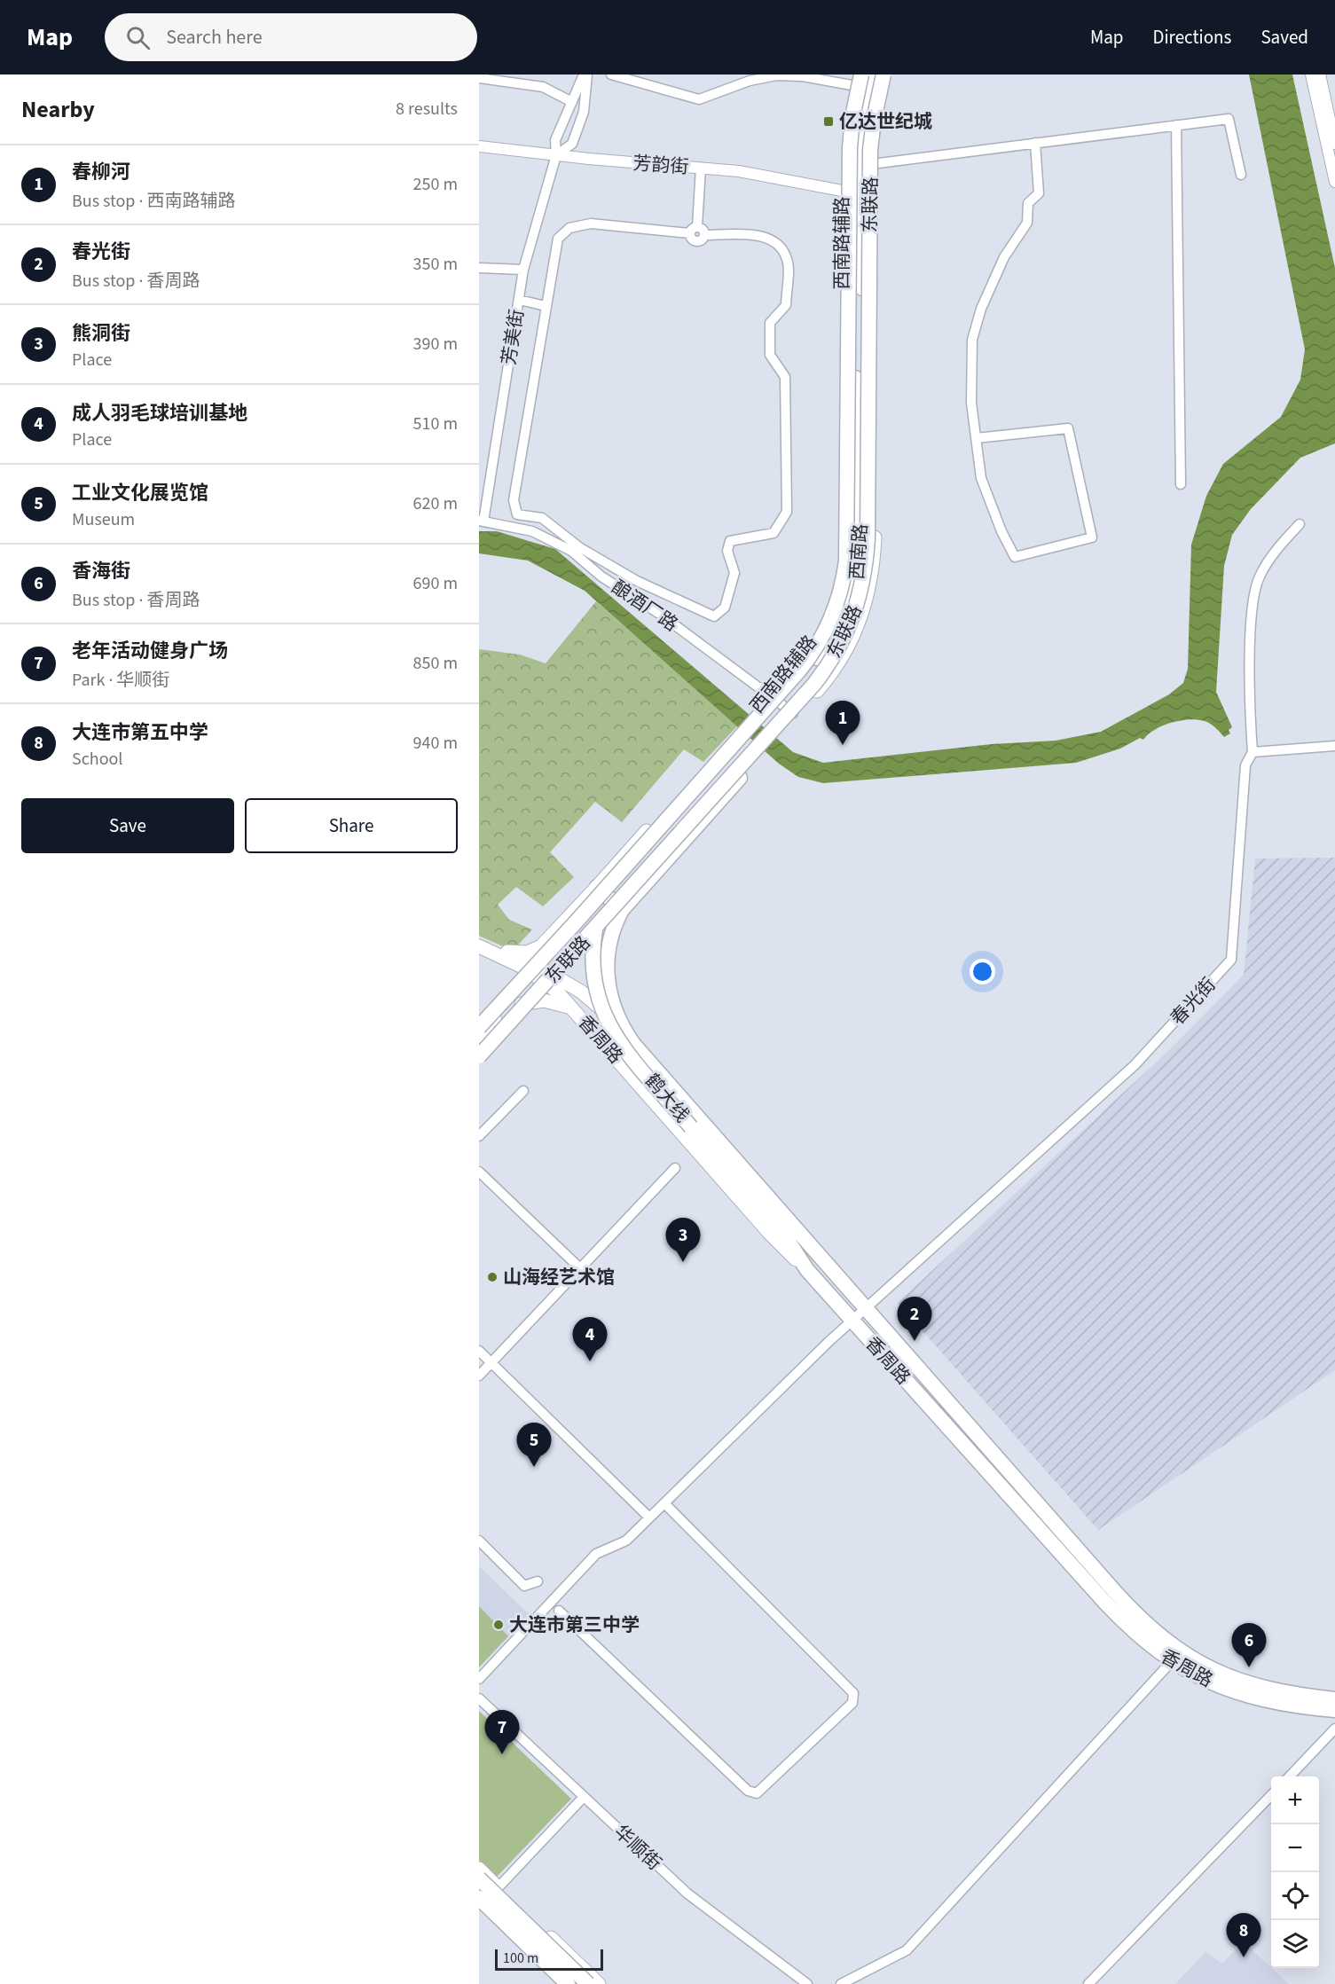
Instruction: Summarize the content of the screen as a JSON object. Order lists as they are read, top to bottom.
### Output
{
  "streets": {
    "highway": [
      "东联路",
      "西南路",
      "香周路",
      "鹤大线"
    ],
    "main road": ["西南路辅路"],
    "street": [
      "芳韵街",
      "芳美街",
      "酿酒厂路",
      "春光街",
      "华顺街"
    ]
  },
  "crossings": [
    ["芳韵街", "西南路辅路"],
    ["芳韵街", "芳美街"],
    ["芳韵街", "西南路"],
    ["东联路", "西南路辅路"],
    ["东联路", "西南路"],
    ["西南路辅路", "西南路"],
    ["西南路辅路", "酿酒厂路"],
    ["西南路辅路", "香周路"],
    ["芳美街", "酿酒厂路"],
    ["西南路", "酿酒厂路"],
    ["西南路", "鹤大线"],
    ["春光街", "香周路"],
    ["香周路", "鹤大线"]
  ],
  "places": {
    "transit": ["亿达世纪城"],
    "other": ["山海经艺术馆", "大连市第三中学"]
  },
  "scale_bar": "100 m",
  "page": {
    "header": "Map",
    "search": "Search here",
    "nav": ["Map", "Directions", "Saved"],
    "heading": ["Nearby", "8 results"],
    "list": [
      {
        "mark": "1",
        "name": "春柳河",
        "note": "Bus stop · 西南路辅路",
        "value": "250 m"
      },
      {
        "mark": "2",
        "name": "春光街",
        "note": "Bus stop · 香周路",
        "value": "350 m"
      },
      {
        "mark": "3",
        "name": "熊洞街",
        "note": "Place",
        "value": "390 m"
      },
      {
        "mark": "4",
        "name": "成人羽毛球培训基地",
        "note": "Place",
        "value": "510 m"
      },
      {
        "mark": "5",
        "name": "工业文化展览馆",
        "note": "Museum",
        "value": "620 m"
      },
      {
        "mark": "6",
        "name": "香海街",
        "note": "Bus stop · 香周路",
        "value": "690 m"
      },
      {
        "mark": "7",
        "name": "老年活动健身广场",
        "note": "Park · 华顺街",
        "value": "850 m"
      },
      {
        "mark": "8",
        "name": "大连市第五中学",
        "note": "School",
        "value": "940 m"
      }
    ],
    "pins": [
      "1",
      "3",
      "2",
      "4",
      "5",
      "6",
      "7",
      "8"
    ],
    "buttons": ["Save", "Share"],
    "map_buttons": ["+", "−"],
    "scale": "100 m"
  }
}
